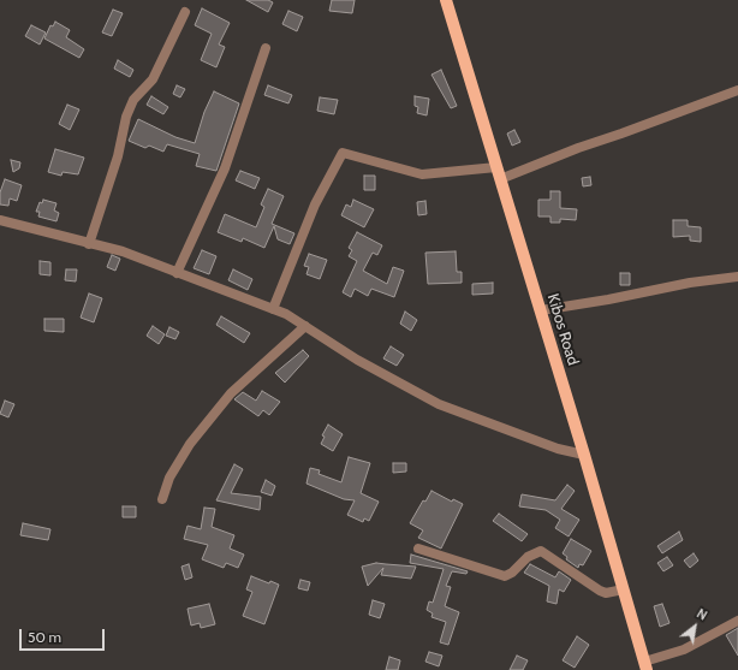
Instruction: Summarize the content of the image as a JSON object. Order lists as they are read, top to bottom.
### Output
{
  "streets": {
    "main road": ["Kibos Road"]
  },
  "scale_bar": "50 m",
  "north": "top right"
}
